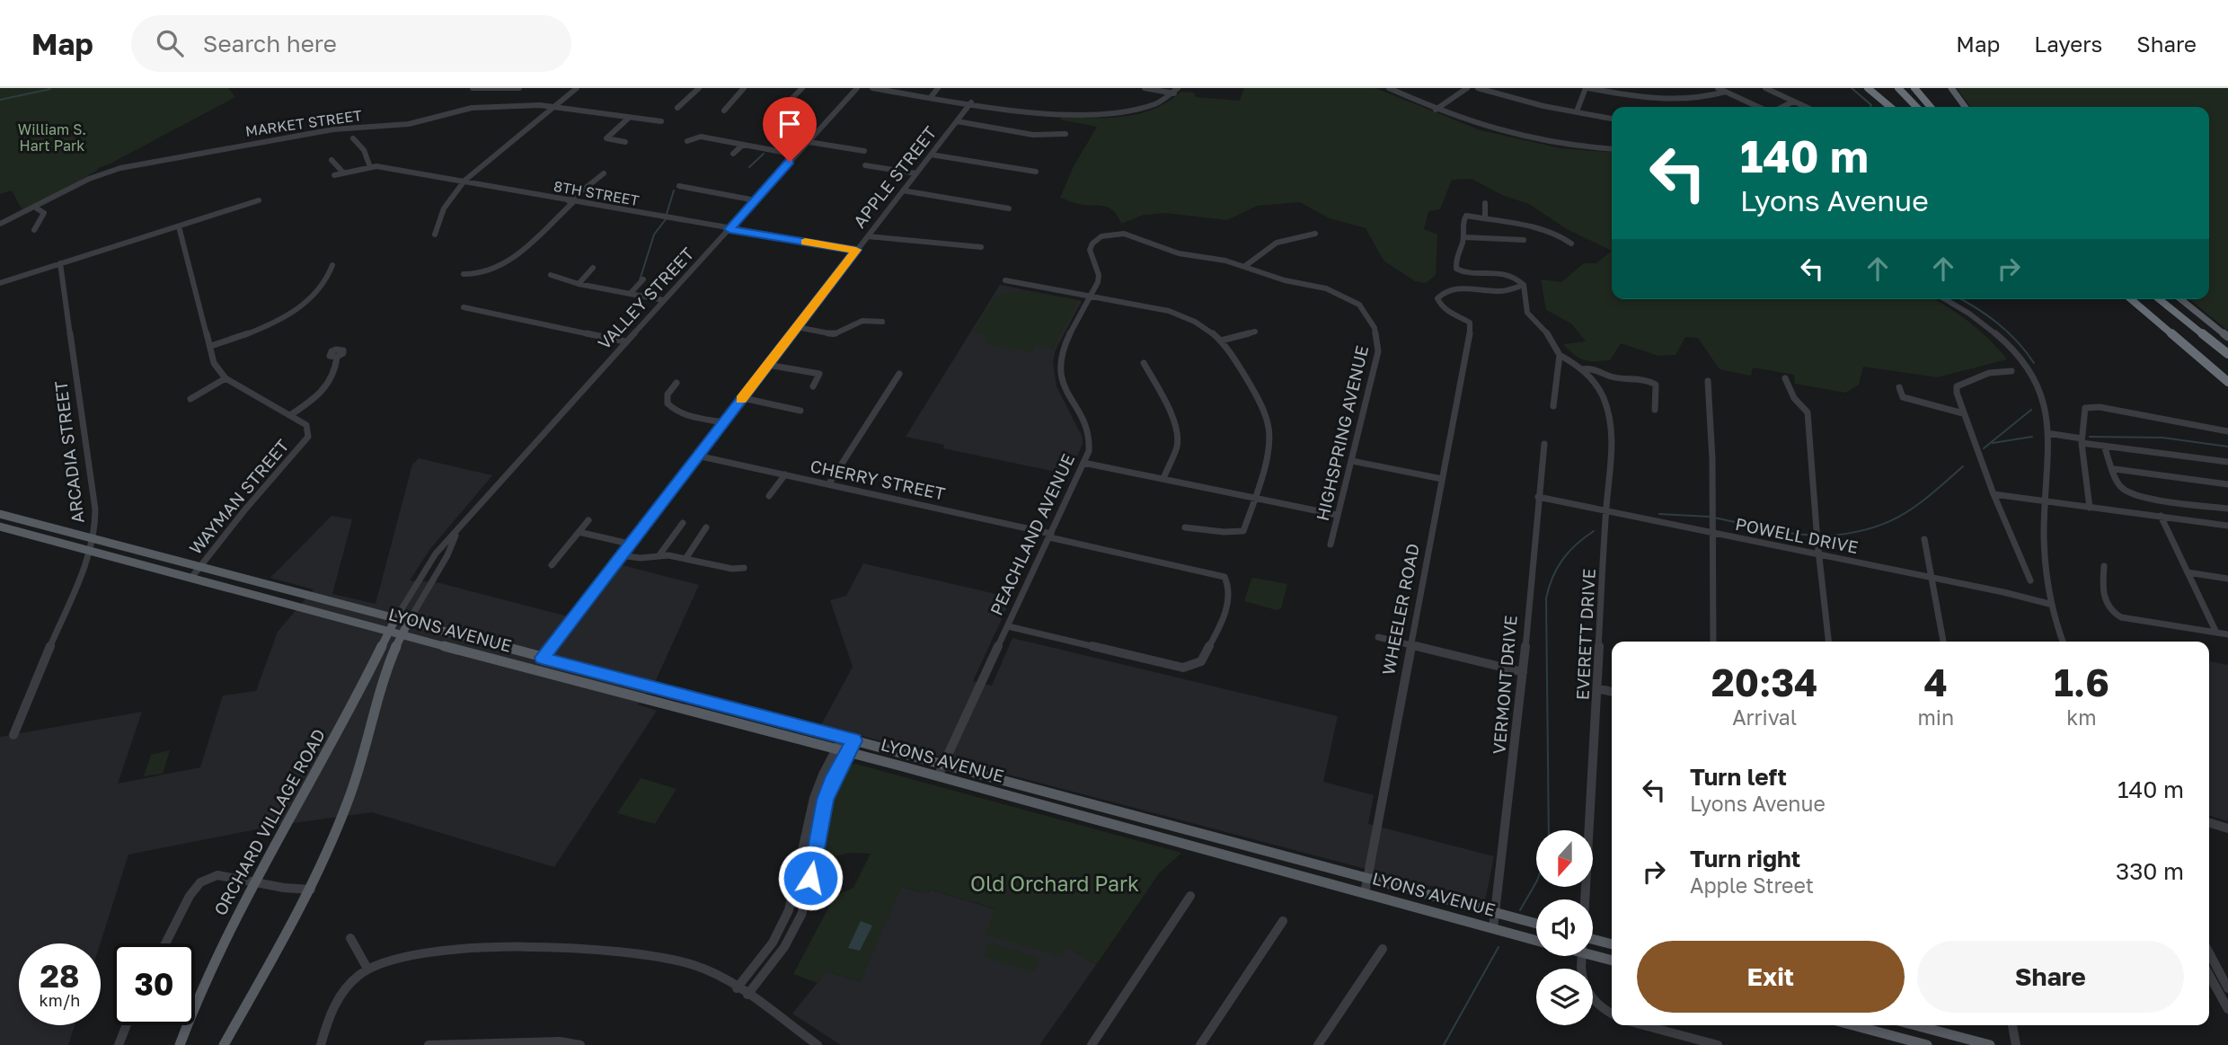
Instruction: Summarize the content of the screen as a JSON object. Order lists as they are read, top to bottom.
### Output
{
  "streets": {
    "main road": ["LYONS AVENUE", "ORCHARD VILLAGE ROAD"],
    "street": [
      "MARKET STREET",
      "APPLE STREET",
      "8TH STREET",
      "VALLEY STREET",
      "HIGHSPRING AVENUE",
      "ARCADIA STREET",
      "CHERRY STREET",
      "WAYMAN STREET",
      "PEACHLAND AVENUE",
      "POWELL DRIVE",
      "WHEELER ROAD",
      "EVERETT DRIVE",
      "VERMONT DRIVE"
    ]
  },
  "crossings": [
    ["APPLE STREET", "8TH STREET"],
    ["APPLE STREET", "CHERRY STREET"],
    ["APPLE STREET", "LYONS AVENUE"],
    ["8TH STREET", "VALLEY STREET"],
    ["VALLEY STREET", "LYONS AVENUE"],
    ["VALLEY STREET", "ORCHARD VILLAGE ROAD"],
    ["HIGHSPRING AVENUE", "PEACHLAND AVENUE"],
    ["ARCADIA STREET", "LYONS AVENUE"],
    ["CHERRY STREET", "PEACHLAND AVENUE"],
    ["WAYMAN STREET", "LYONS AVENUE"],
    ["PEACHLAND AVENUE", "LYONS AVENUE"],
    ["POWELL DRIVE", "EVERETT DRIVE"],
    ["POWELL DRIVE", "VERMONT DRIVE"],
    ["WHEELER ROAD", "LYONS AVENUE"],
    ["LYONS AVENUE", "VERMONT DRIVE"],
    ["LYONS AVENUE", "ORCHARD VILLAGE ROAD"]
  ],
  "parks": ["William S. Hart Park", "Old Orchard Park"],
  "north": "bottom",
  "page": {
    "header": "Map",
    "search": "Search here",
    "nav": ["Map", "Layers", "Share"],
    "turn": ["140 m", "Lyons Avenue"],
    "eta": [
      "20:34",
      "Arrival",
      "4",
      "min",
      "1.6",
      "km"
    ],
    "list": [
      {
        "name": "Turn left",
        "note": "Lyons Avenue",
        "value": "140 m"
      },
      {
        "name": "Turn right",
        "note": "Apple Street",
        "value": "330 m"
      }
    ],
    "buttons": ["Exit", "Share"],
    "speed": "28 km/h",
    "limit": "30"
  }
}
